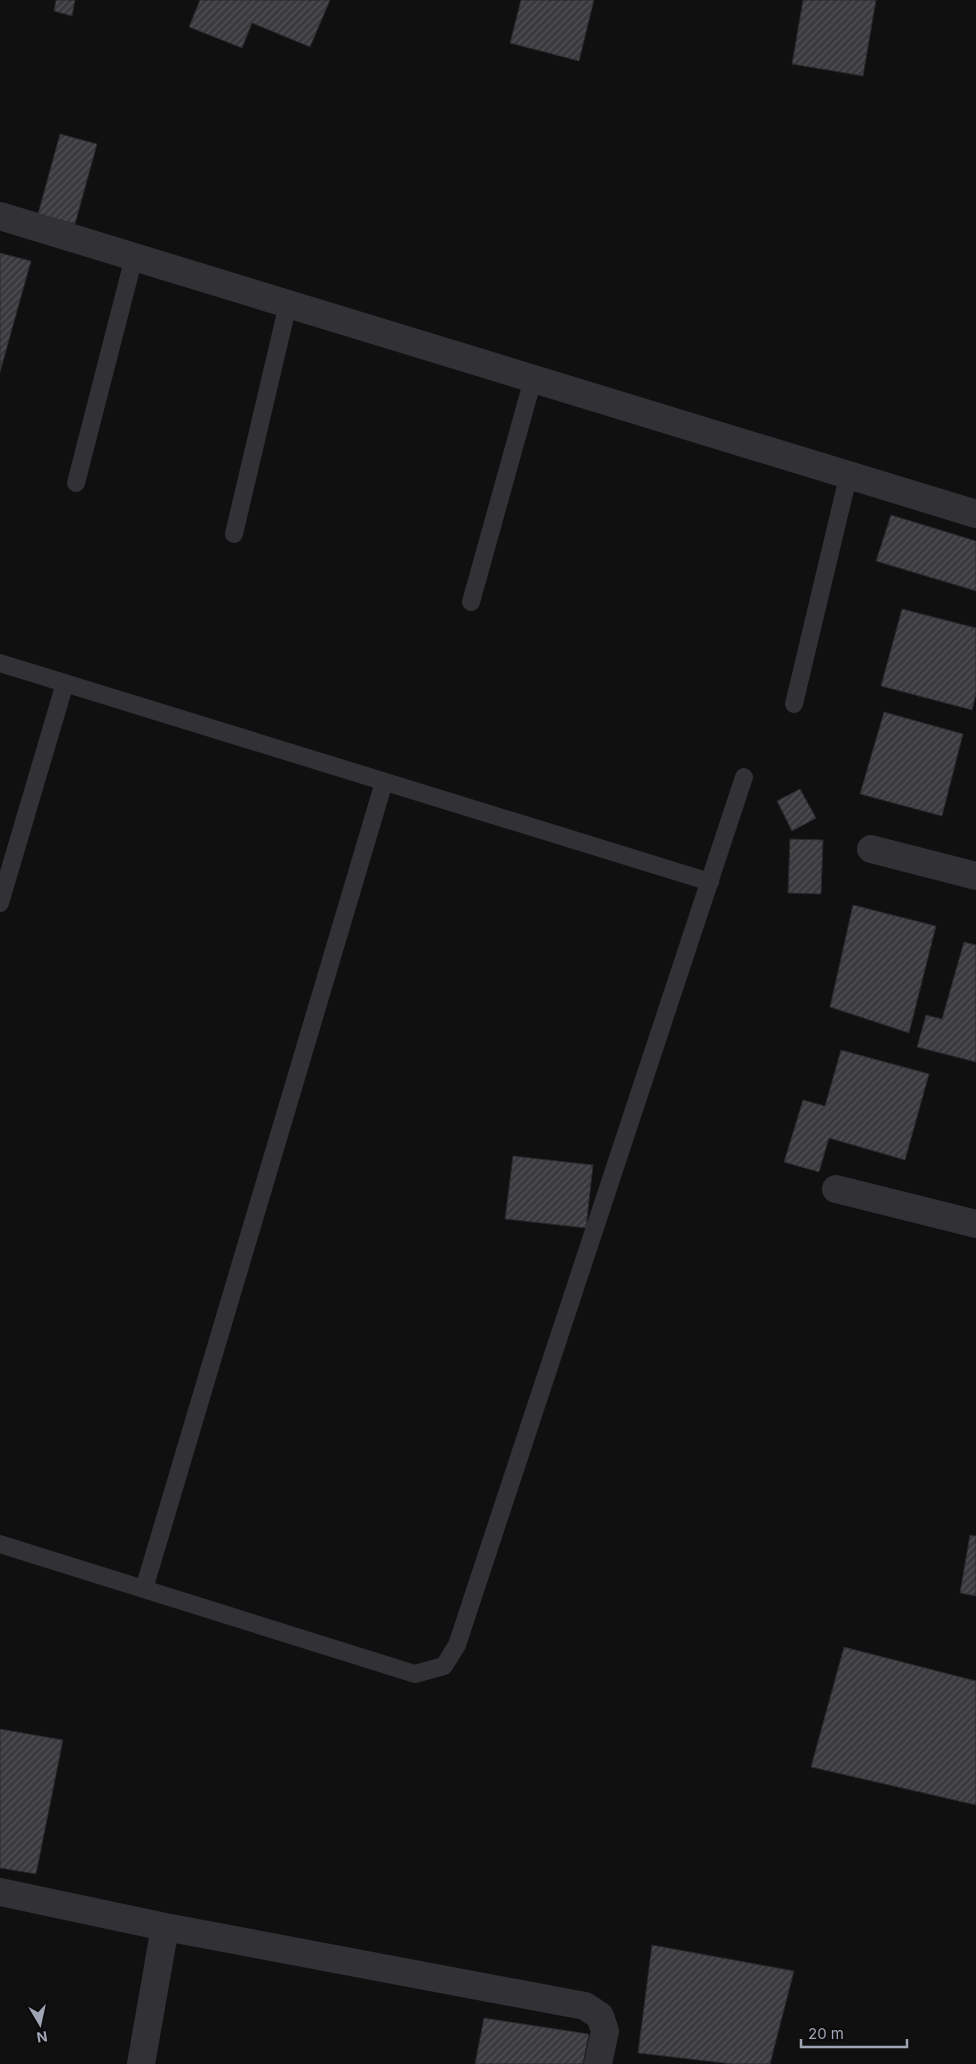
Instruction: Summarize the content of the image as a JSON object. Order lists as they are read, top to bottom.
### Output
{
  "scale_bar": "20 m",
  "north": "bottom"
}
